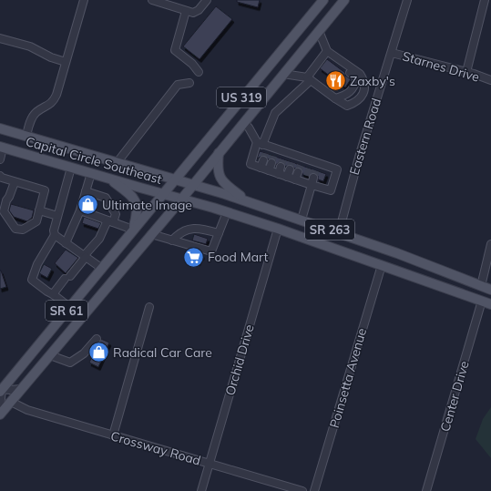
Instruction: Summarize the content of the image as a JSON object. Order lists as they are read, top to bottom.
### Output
{
  "streets": {
    "main road": [
      "US 319",
      "Capital Circle Southeast",
      "SR 263",
      "SR 61"
    ],
    "street": [
      "Starnes Drive",
      "Eastern Road",
      "Orchid Drive",
      "Poinsetta Avenue",
      "Center Drive",
      "Crossway Road"
    ]
  },
  "crossings": [
    ["Starnes Drive", "Eastern Road"],
    ["US 319", "Capital Circle Southeast"],
    ["US 319", "SR 263"],
    ["US 319", "SR 61"],
    ["Eastern Road", "SR 263"],
    ["Capital Circle Southeast", "SR 263"],
    ["Capital Circle Southeast", "SR 61"],
    ["SR 263", "SR 61"],
    ["SR 263", "Orchid Drive"],
    ["SR 263", "Poinsetta Avenue"],
    ["SR 263", "Center Drive"],
    ["SR 61", "Crossway Road"],
    ["Orchid Drive", "Crossway Road"]
  ],
  "places": {
    "restaurant": ["Zaxby's"],
    "shop": ["Ultimate Image", "Radical Car Care"],
    "supermarket": ["Food Mart"]
  }
}
